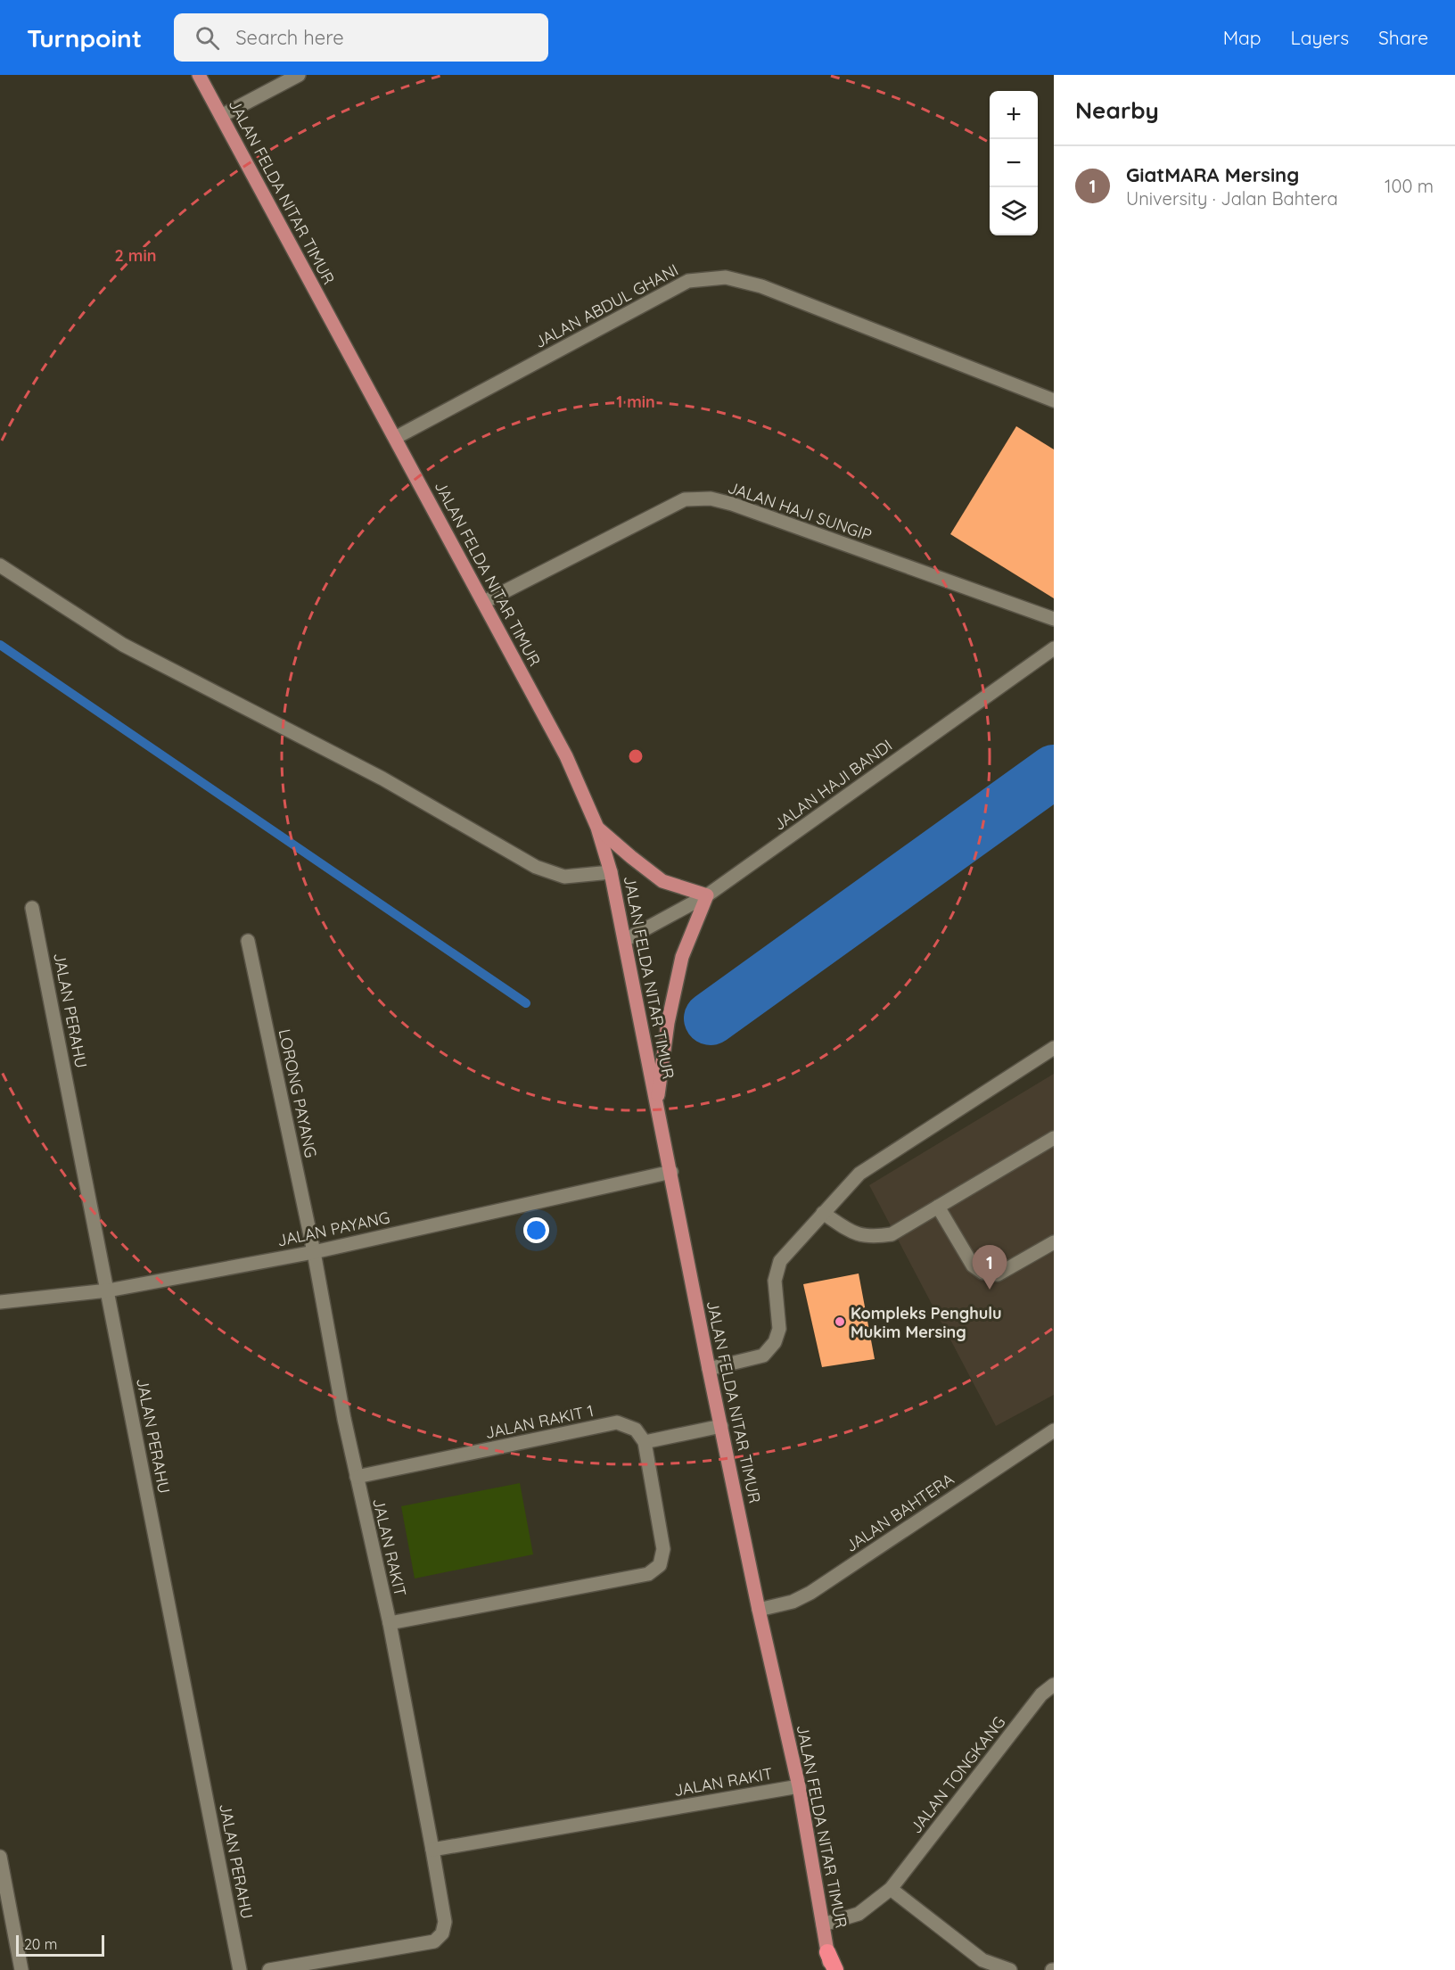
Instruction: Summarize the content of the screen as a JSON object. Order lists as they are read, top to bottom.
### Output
{
  "streets": {
    "main road": ["JALAN FELDA NITAR TIMUR"],
    "street": [
      "JALAN ABDUL GHANI",
      "JALAN HAJI SUNGIP",
      "JALAN HAJI BANDI",
      "JALAN PERAHU",
      "LORONG PAYANG",
      "JALAN PAYANG",
      "JALAN RAKIT 1",
      "JALAN BAHTERA",
      "JALAN RAKIT",
      "JALAN TONGKANG"
    ]
  },
  "crossings": [
    ["JALAN FELDA NITAR TIMUR", "JALAN ABDUL GHANI"],
    ["JALAN FELDA NITAR TIMUR", "JALAN HAJI SUNGIP"],
    ["JALAN FELDA NITAR TIMUR", "JALAN HAJI BANDI"],
    ["JALAN FELDA NITAR TIMUR", "JALAN PAYANG"],
    ["JALAN FELDA NITAR TIMUR", "JALAN BAHTERA"],
    ["JALAN FELDA NITAR TIMUR", "JALAN RAKIT"],
    ["JALAN FELDA NITAR TIMUR", "JALAN TONGKANG"],
    ["JALAN PERAHU", "JALAN PAYANG"],
    ["LORONG PAYANG", "JALAN PAYANG"],
    ["LORONG PAYANG", "JALAN RAKIT"],
    ["JALAN PAYANG", "JALAN RAKIT"],
    ["JALAN RAKIT 1", "JALAN RAKIT"]
  ],
  "places": ["Kompleks Penghulu Mukim Mersing"],
  "scale_bar": "20 m",
  "page": {
    "header": "Turnpoint",
    "search": "Search here",
    "nav": ["Map", "Layers", "Share"],
    "heading": "Nearby",
    "map_buttons": ["+", "−"],
    "list": [
      {
        "mark": "1",
        "name": "GiatMARA Mersing",
        "note": "University · Jalan Bahtera",
        "value": "100 m"
      }
    ],
    "pins": "1",
    "scale": "20 m"
  },
  "rings": ["2 min", "1 min"]
}
